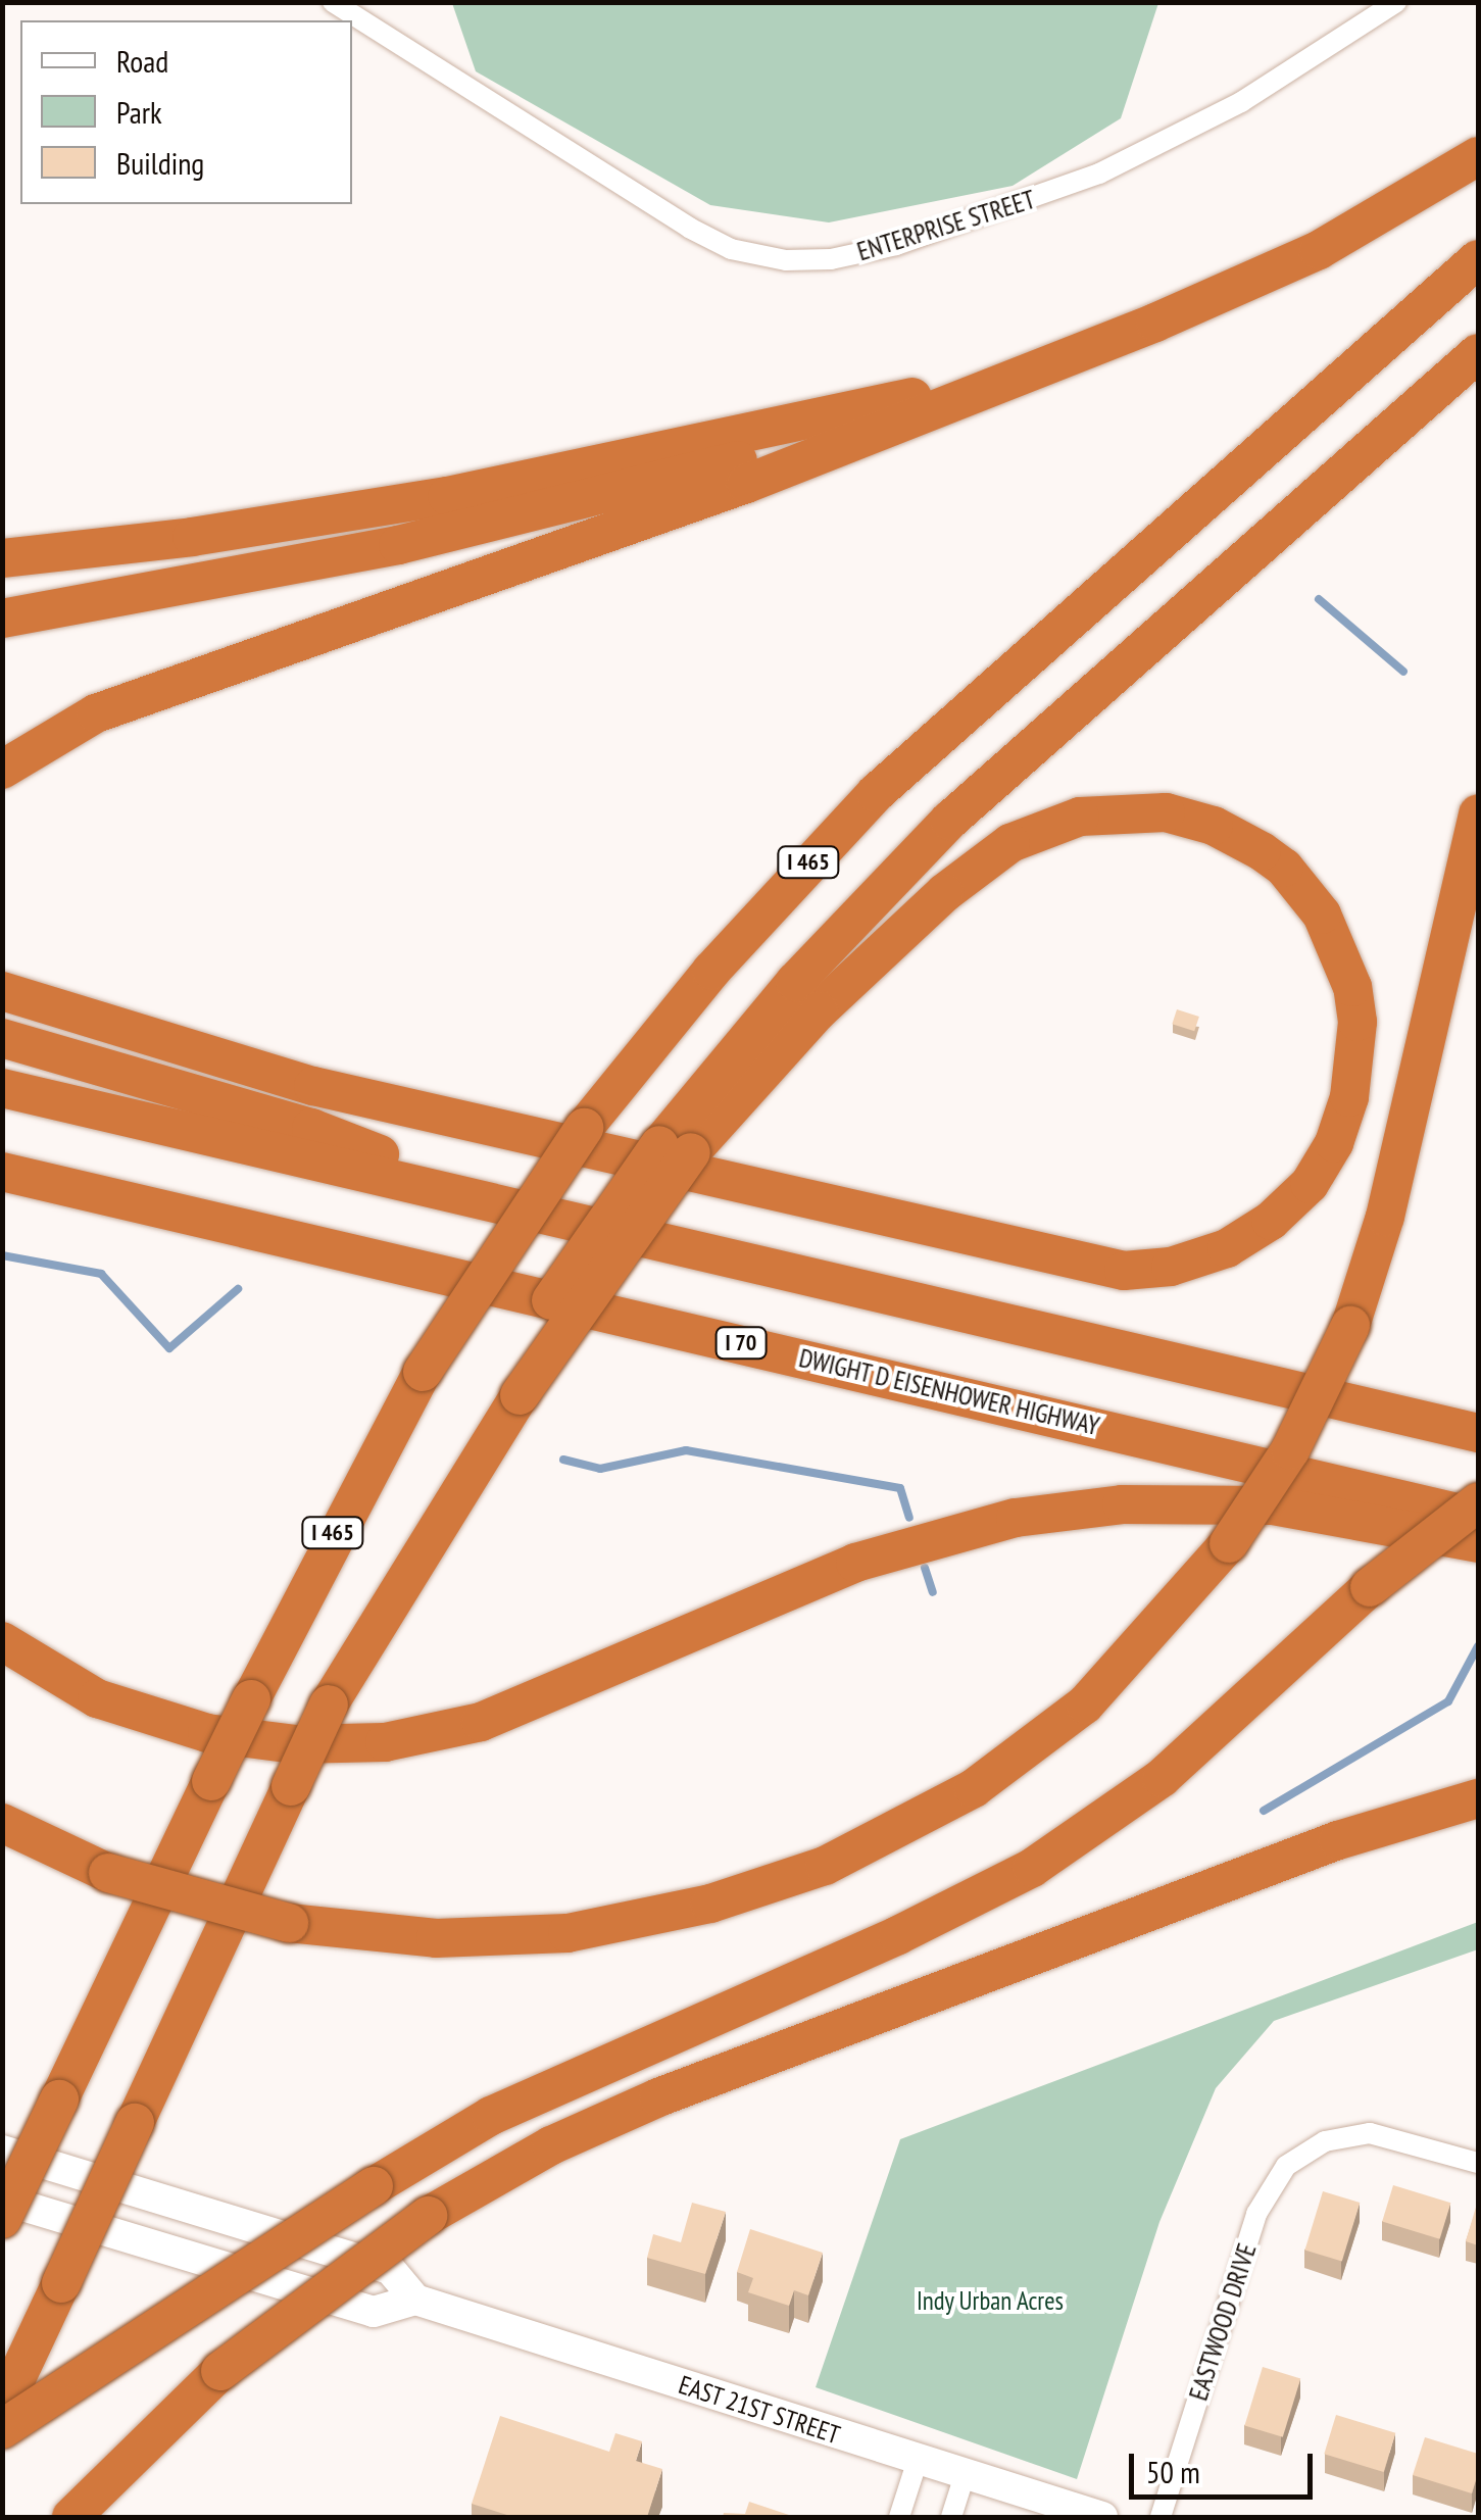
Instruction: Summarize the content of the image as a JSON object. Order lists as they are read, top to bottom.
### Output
{
  "streets": {
    "highway": ["I 465", "I 70", "DWIGHT D EISENHOWER HIGHWAY"],
    "main road": ["EAST 21ST STREET"],
    "street": ["ENTERPRISE STREET", "EASTWOOD DRIVE"]
  },
  "parks": ["Indy Urban Acres"],
  "legend": ["Road", "Park", "Building"],
  "scale_bar": "50 m"
}
